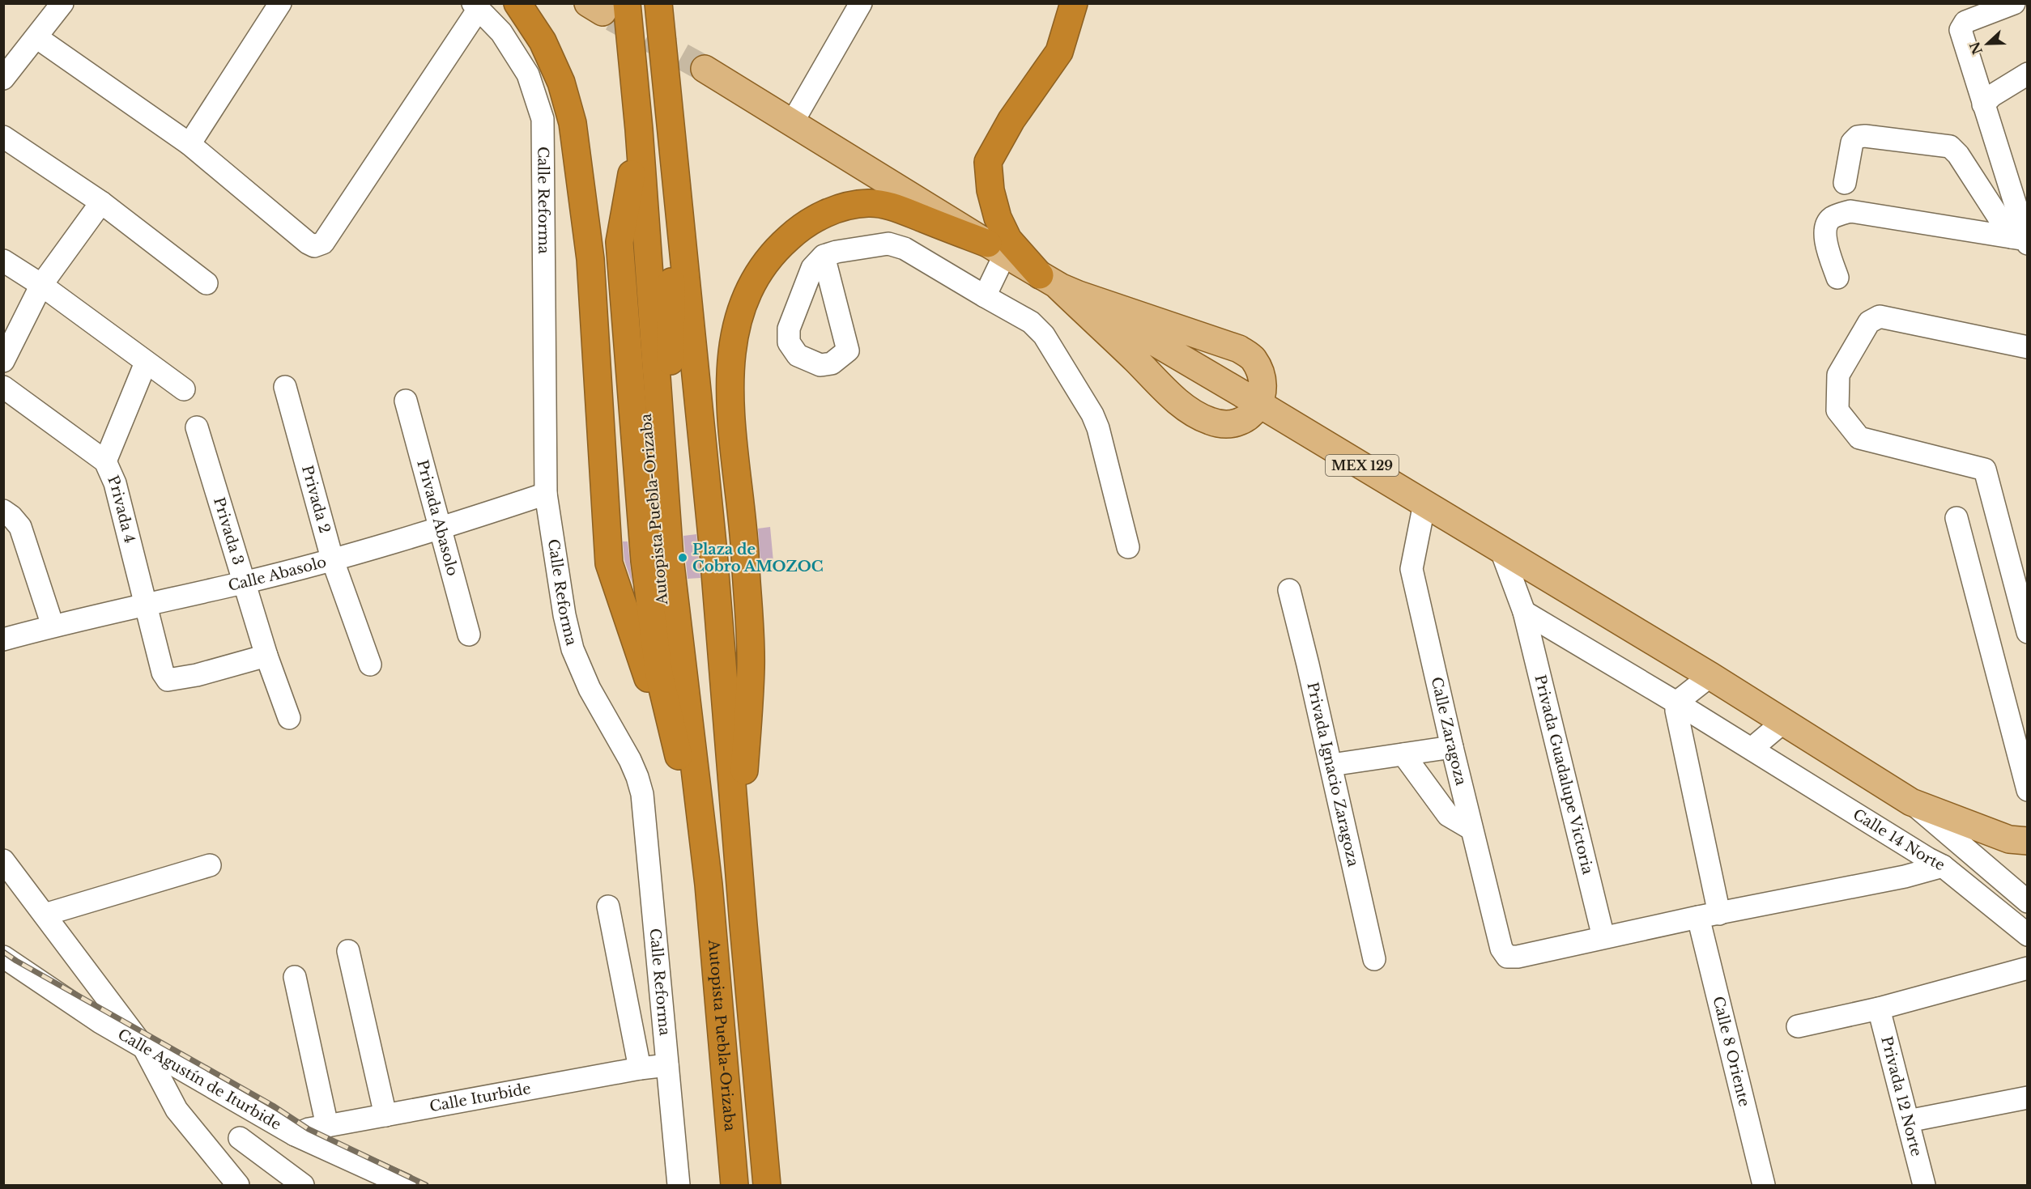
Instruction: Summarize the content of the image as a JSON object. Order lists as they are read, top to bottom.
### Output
{
  "streets": {
    "highway": ["Autopista Puebla-Orizaba"],
    "main road": ["MEX 129"],
    "street": [
      "Calle Reforma",
      "Privada 2",
      "Privada 4",
      "Privada Abasolo",
      "Privada 3",
      "Calle Abasolo",
      "Calle Zaragoza",
      "Privada Ignacio Zaragoza",
      "Privada Guadalupe Victoria",
      "Calle 14 Norte",
      "Calle 8 Oriente",
      "Calle Agustín de Iturbide",
      "Privada 12 Norte",
      "Calle Iturbide"
    ]
  },
  "crossings": [
    ["Calle Reforma", "Calle Abasolo"],
    ["Calle Reforma", "Calle Iturbide"],
    ["MEX 129", "Calle Zaragoza"],
    ["MEX 129", "Privada Guadalupe Victoria"],
    ["Privada 2", "Calle Abasolo"],
    ["Privada 4", "Privada 3"],
    ["Privada 4", "Calle Abasolo"],
    ["Privada Abasolo", "Calle Abasolo"],
    ["Privada 3", "Calle Abasolo"],
    ["Calle Zaragoza", "Calle 14 Norte"],
    ["Privada Guadalupe Victoria", "Calle 14 Norte"],
    ["Calle 14 Norte", "Calle 8 Oriente"],
    ["Calle Agustín de Iturbide", "Calle Iturbide"]
  ],
  "places": ["Plaza de Cobro AMOZOC"],
  "north": "left"
}
